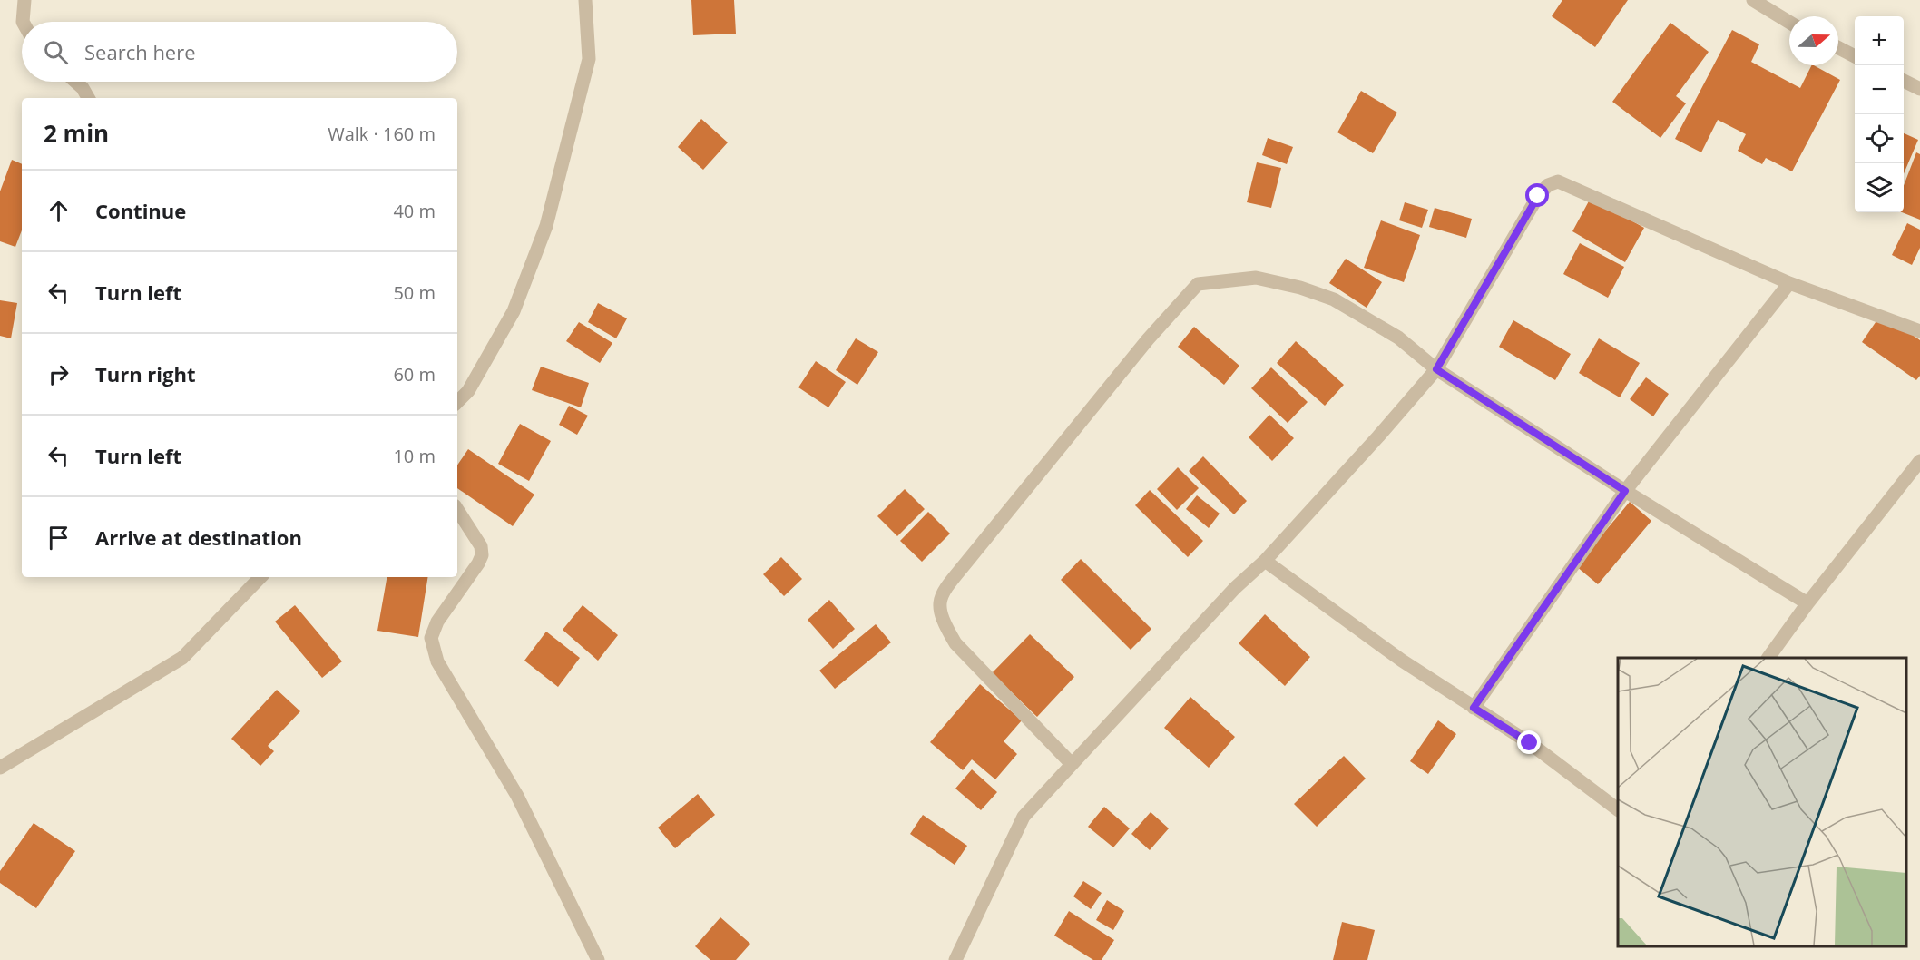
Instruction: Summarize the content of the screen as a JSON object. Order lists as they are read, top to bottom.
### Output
{
  "north": "right",
  "page": {
    "map_buttons": ["+", "−"],
    "search": "Search here",
    "heading": ["2 min", "Walk · 160 m"],
    "list": [
      ["Continue", "40 m"],
      ["Turn left", "50 m"],
      ["Turn right", "60 m"],
      ["Turn left", "10 m"],
      "Arrive at destination"
    ]
  }
}
